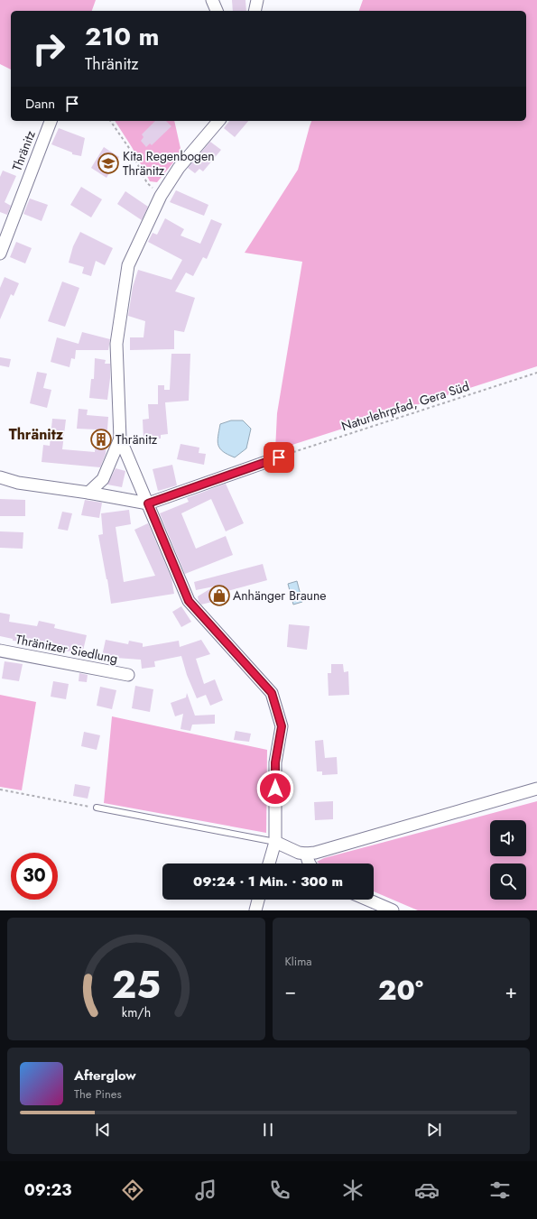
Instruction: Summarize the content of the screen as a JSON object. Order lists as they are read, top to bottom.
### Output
{
  "streets": {
    "street": ["Thränitz", "Thränitzer Siedlung"],
    "path": ["Naturlehrpfad, Gera Süd"]
  },
  "districts": ["Thränitz"],
  "places": {
    "school or university": ["Kita Regenbogen Thränitz"],
    "building": ["Thränitz"],
    "shop": ["Anhänger Braune"]
  },
  "page": {
    "turn": ["210 m", "Thränitz"],
    "then": "Dann",
    "limit": "30",
    "trip": "09:24 · 1 Min. · 300 m",
    "tile": "Klima",
    "heat": ["−", "20°", "+"],
    "song": ["Afterglow", "The Pines"],
    "tabs": "09:23",
    "gauge": ["25", "km/h"]
  }
}
